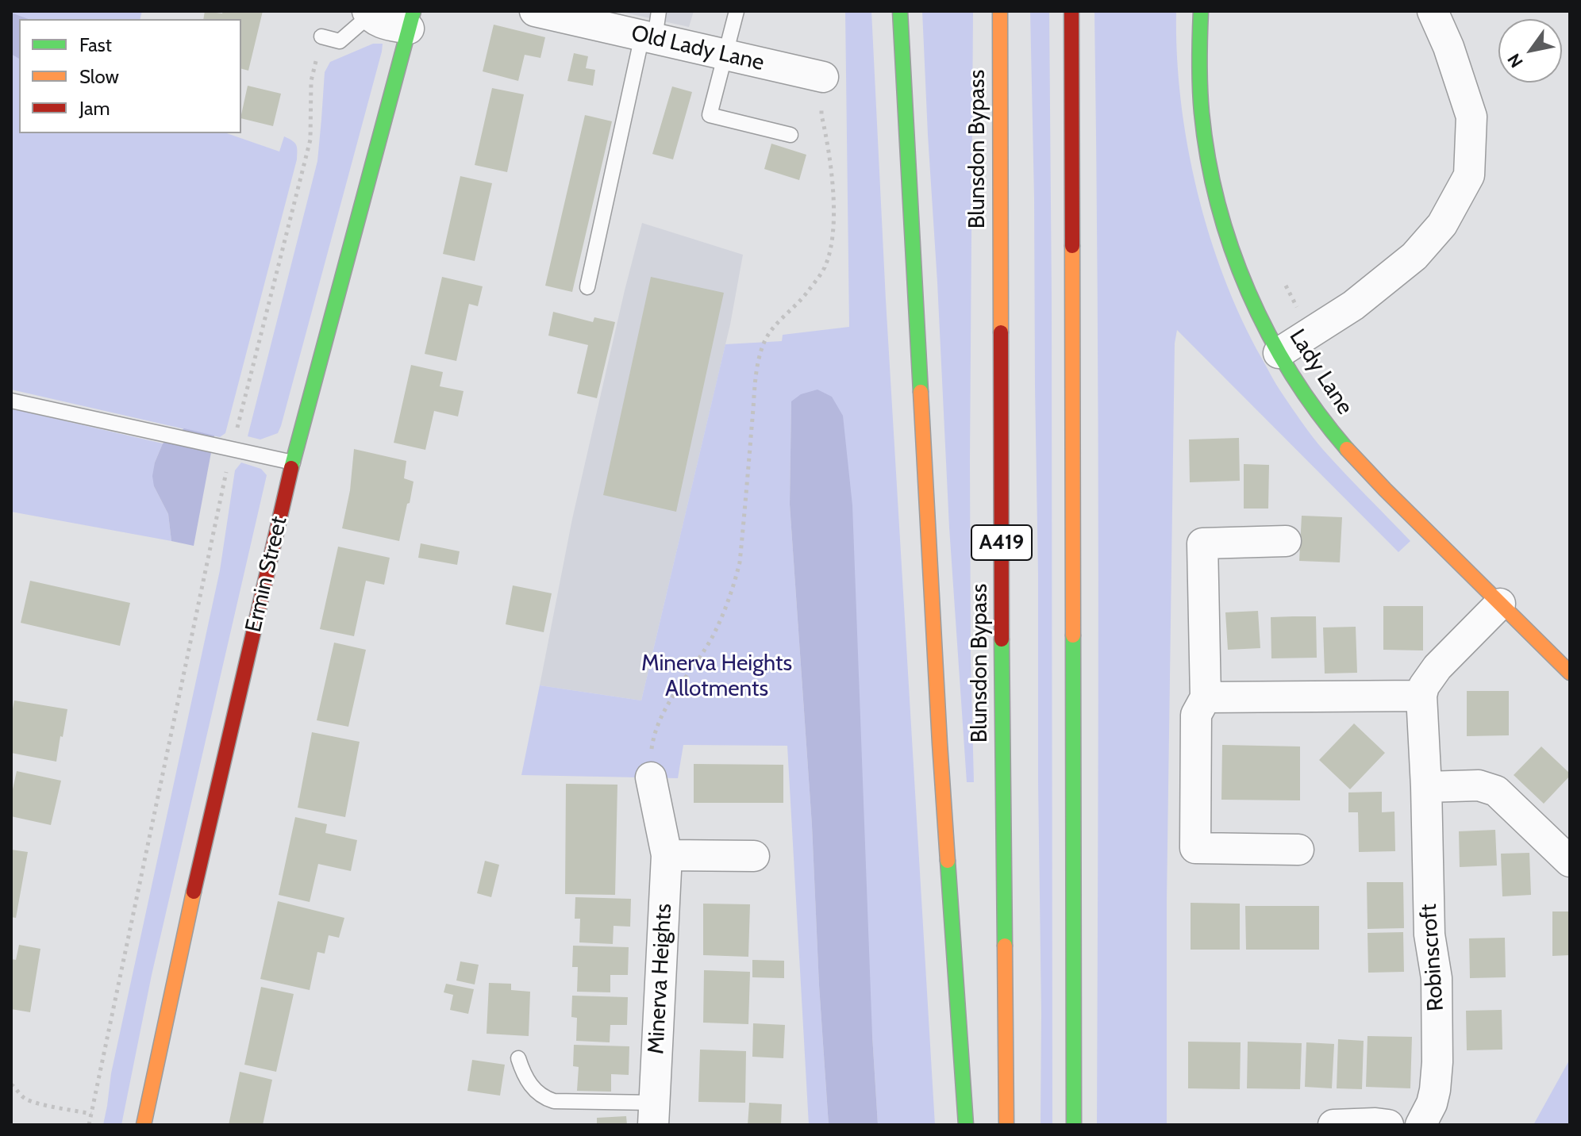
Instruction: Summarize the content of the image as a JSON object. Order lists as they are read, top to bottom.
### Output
{
  "streets": {
    "main road": [
      "Blunsdon Bypass",
      "Lady Lane",
      "A419",
      "Ermin Street"
    ],
    "street": ["Old Lady Lane", "Robinscroft", "Minerva Heights"]
  },
  "parks": ["Minerva Heights Allotments"],
  "legend": ["Fast", "Slow", "Jam"],
  "north": "bottom left"
}
